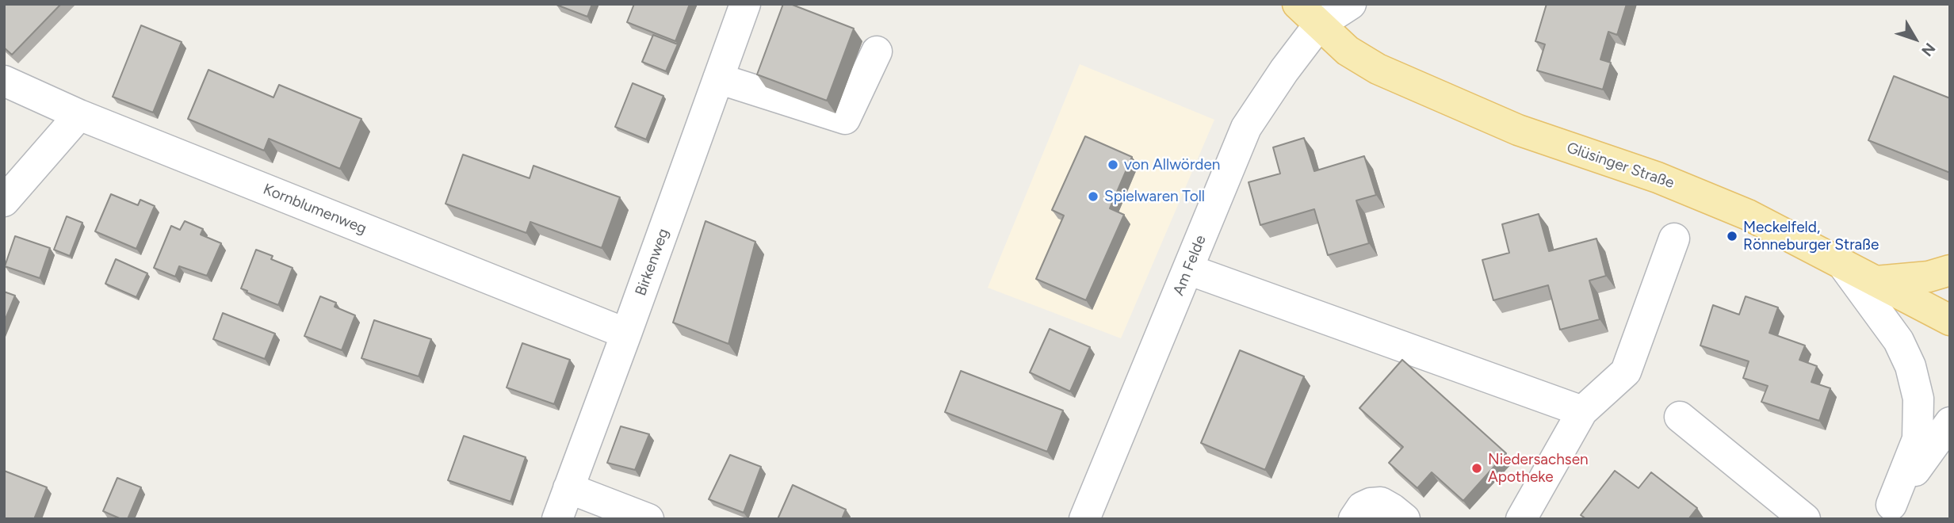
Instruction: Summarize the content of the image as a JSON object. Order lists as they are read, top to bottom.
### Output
{
  "streets": {
    "main road": ["Glüsinger Straße"],
    "street": ["Kornblumenweg", "Birkenweg", "Am Felde"]
  },
  "crossings": [
    ["Glüsinger Straße", "Am Felde"],
    ["Kornblumenweg", "Birkenweg"]
  ],
  "places": [
    "von Allwörden",
    "Spielwaren Toll",
    "Meckelfeld, Rönneburger Straße",
    "Niedersachsen Apotheke"
  ],
  "north": "bottom right"
}
